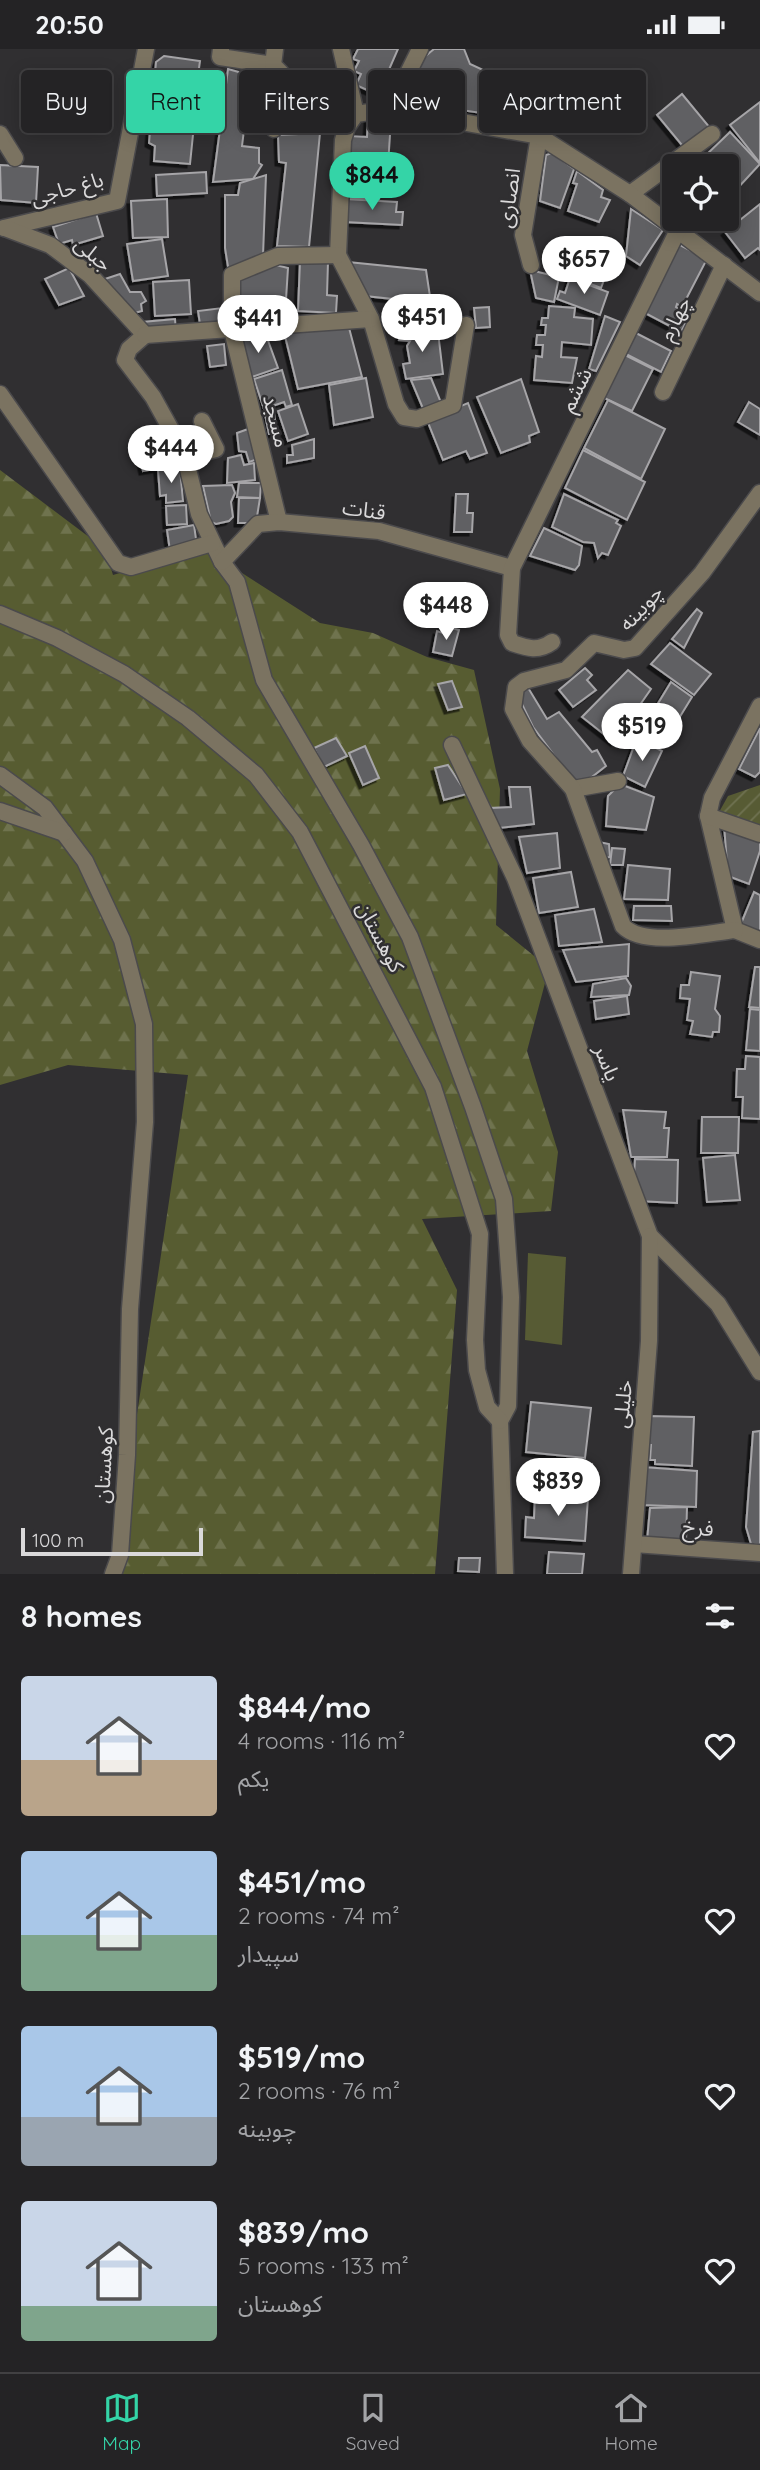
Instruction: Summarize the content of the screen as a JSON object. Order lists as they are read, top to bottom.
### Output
{
  "streets": {
    "street": [
      "باغ حاجی",
      "انصاری",
      "جبلی",
      "چهارم",
      "ششم",
      "مسجد",
      "قنات",
      "چوبینه",
      "کوهستان",
      "یاسر",
      "خلیلی",
      "فرخ"
    ]
  },
  "crossings": [
    ["باغ حاجی", "جبلی"],
    ["جبلی", "کوهستان"],
    ["ششم", "قنات"],
    ["مسجد", "قنات"],
    ["قنات", "کوهستان"],
    ["یاسر", "خلیلی"],
    ["خلیلی", "فرخ"]
  ],
  "scale_bar": "100 m",
  "page": {
    "status": "20:50",
    "chip": [
      "Buy",
      "Rent",
      "Filters",
      "New",
      "Apartment"
    ],
    "price": [
      "$844",
      "$657",
      "$451",
      "$441",
      "$444",
      "$448",
      "$519",
      "$839"
    ],
    "scale": "100 m",
    "heading": "8 homes",
    "list": [
      {
        "name": "$844/mo",
        "note": "4 rooms · 116 m² · یکم"
      },
      {
        "name": "$451/mo",
        "note": "2 rooms · 74 m² · سپیدار"
      },
      {
        "name": "$519/mo",
        "note": "2 rooms · 76 m² · چوبینه"
      },
      {
        "name": "$839/mo",
        "note": "5 rooms · 133 m² · کوهستان"
      }
    ],
    "tabs": ["Map", "Saved", "Home"]
  }
}
